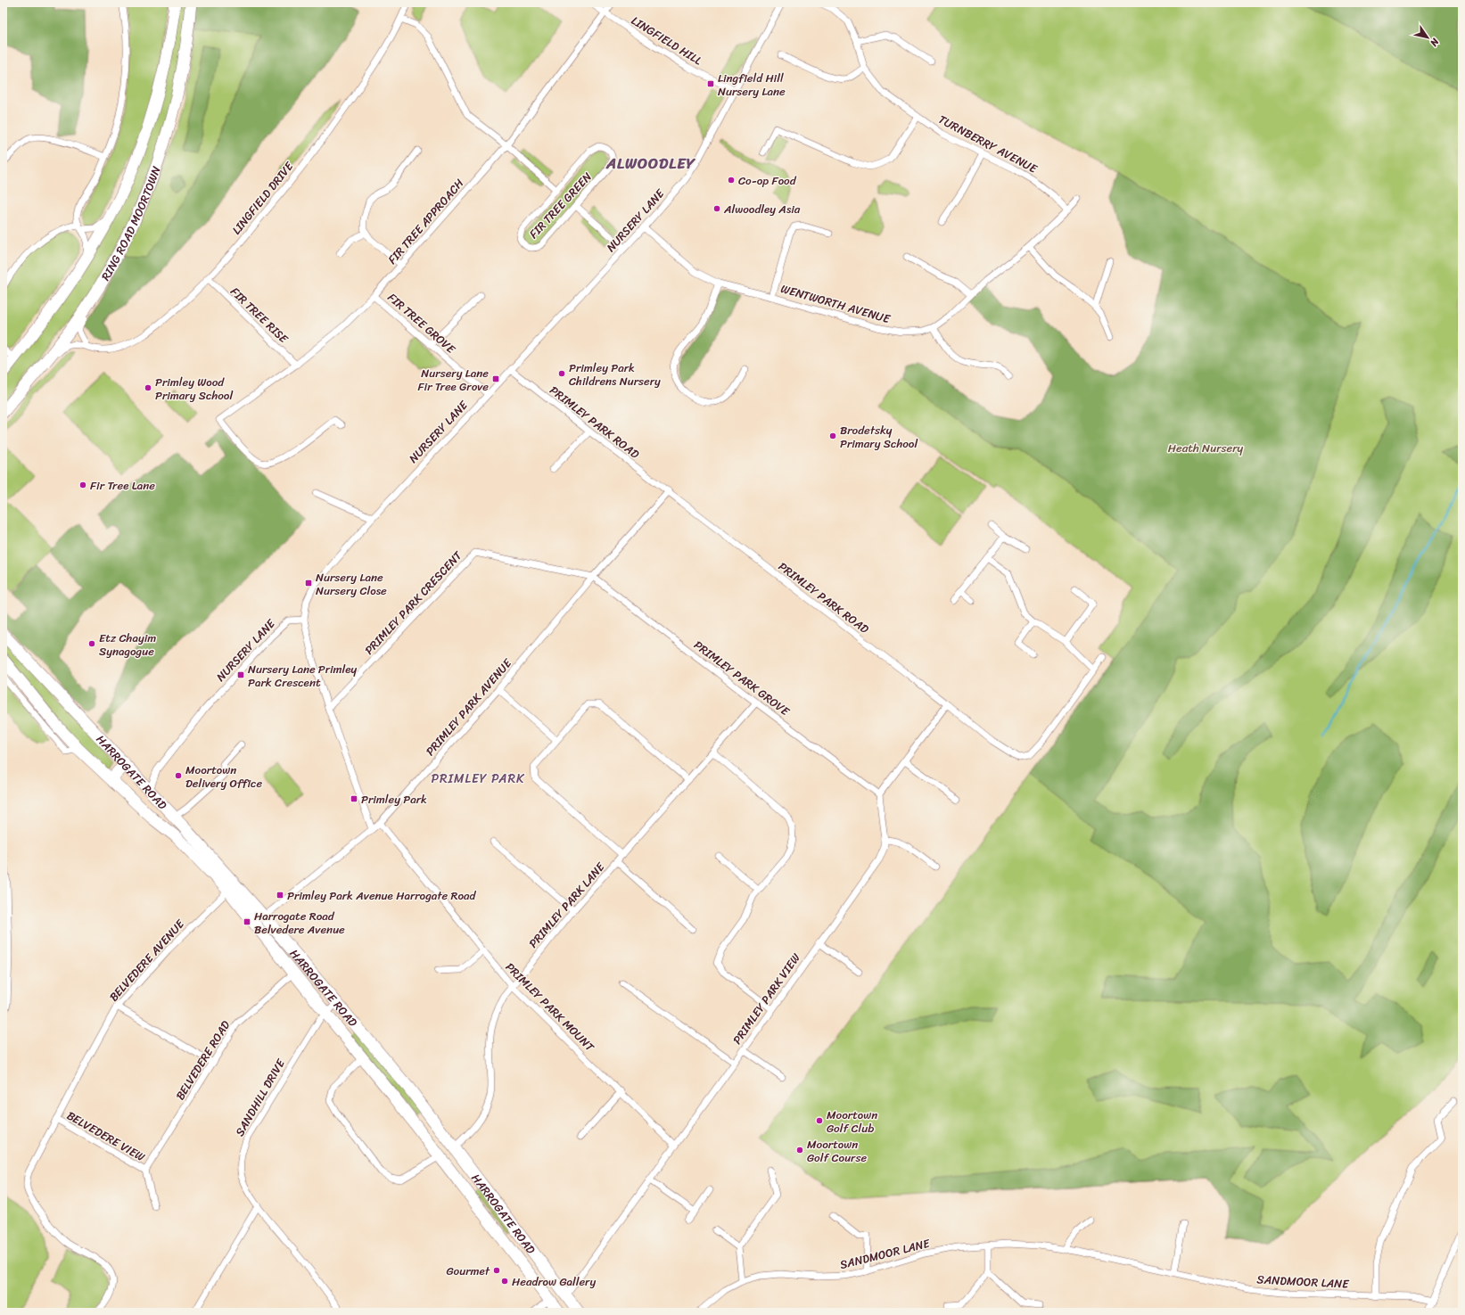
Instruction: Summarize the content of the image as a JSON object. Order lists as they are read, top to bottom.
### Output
{
  "streets": {
    "highway": ["RING ROAD MOORTOWN", "HARROGATE ROAD"],
    "street": [
      "LINGFIELD HILL",
      "TURNBERRY AVENUE",
      "LINGFIELD DRIVE",
      "FIR TREE GREEN",
      "NURSERY LANE",
      "FIR TREE APPROACH",
      "WENTWORTH AVENUE",
      "FIR TREE RISE",
      "FIR TREE GROVE",
      "PRIMLEY PARK ROAD",
      "PRIMLEY PARK CRESCENT",
      "PRIMLEY PARK GROVE",
      "PRIMLEY PARK AVENUE",
      "PRIMLEY PARK LANE",
      "BELVEDERE AVENUE",
      "PRIMLEY PARK VIEW",
      "PRIMLEY PARK MOUNT",
      "BELVEDERE ROAD",
      "SANDHILL DRIVE",
      "BELVEDERE VIEW",
      "SANDMOOR LANE"
    ]
  },
  "crossings": [
    ["LINGFIELD HILL", "NURSERY LANE"],
    ["LINGFIELD HILL", "FIR TREE APPROACH"],
    ["TURNBERRY AVENUE", "WENTWORTH AVENUE"],
    ["LINGFIELD DRIVE", "RING ROAD MOORTOWN"],
    ["LINGFIELD DRIVE", "FIR TREE RISE"],
    ["NURSERY LANE", "WENTWORTH AVENUE"],
    ["NURSERY LANE", "FIR TREE GROVE"],
    ["NURSERY LANE", "PRIMLEY PARK ROAD"],
    ["NURSERY LANE", "HARROGATE ROAD"],
    ["FIR TREE APPROACH", "FIR TREE RISE"],
    ["FIR TREE APPROACH", "FIR TREE GROVE"],
    ["PRIMLEY PARK ROAD", "PRIMLEY PARK AVENUE"],
    ["PRIMLEY PARK CRESCENT", "PRIMLEY PARK GROVE"],
    ["PRIMLEY PARK CRESCENT", "PRIMLEY PARK AVENUE"],
    ["PRIMLEY PARK GROVE", "PRIMLEY PARK AVENUE"],
    ["PRIMLEY PARK GROVE", "PRIMLEY PARK LANE"],
    ["PRIMLEY PARK GROVE", "PRIMLEY PARK VIEW"],
    ["PRIMLEY PARK AVENUE", "HARROGATE ROAD"],
    ["PRIMLEY PARK AVENUE", "PRIMLEY PARK MOUNT"],
    ["HARROGATE ROAD", "PRIMLEY PARK LANE"],
    ["HARROGATE ROAD", "BELVEDERE AVENUE"],
    ["HARROGATE ROAD", "PRIMLEY PARK VIEW"],
    ["HARROGATE ROAD", "BELVEDERE ROAD"],
    ["HARROGATE ROAD", "SANDHILL DRIVE"],
    ["PRIMLEY PARK LANE", "PRIMLEY PARK MOUNT"],
    ["BELVEDERE AVENUE", "BELVEDERE VIEW"],
    ["PRIMLEY PARK VIEW", "PRIMLEY PARK MOUNT"],
    ["BELVEDERE ROAD", "BELVEDERE VIEW"]
  ],
  "districts": ["ALWOODLEY", "PRIMLEY PARK"],
  "parks": ["Heath Nursery"],
  "places": {
    "transit": [
      "Lingfield Hill Nursery Lane",
      "Nursery Lane Fir Tree Grove",
      "Nursery Lane Nursery Close",
      "Nursery Lane Primley Park Crescent",
      "Primley Park",
      "Primley Park Avenue Harrogate Road",
      "Harrogate Road Belvedere Avenue"
    ],
    "other": [
      "Co-op Food",
      "Alwoodley Asia",
      "Primley Park Childrens Nursery",
      "Primley Wood Primary School",
      "Brodetsky Primary School",
      "Fir Tree Lane",
      "Etz Chayim Synagogue",
      "Moortown Delivery Office",
      "Moortown Golf Club",
      "Moortown Golf Course",
      "Gourmet",
      "Headrow Gallery"
    ]
  },
  "north": "bottom right"
}
